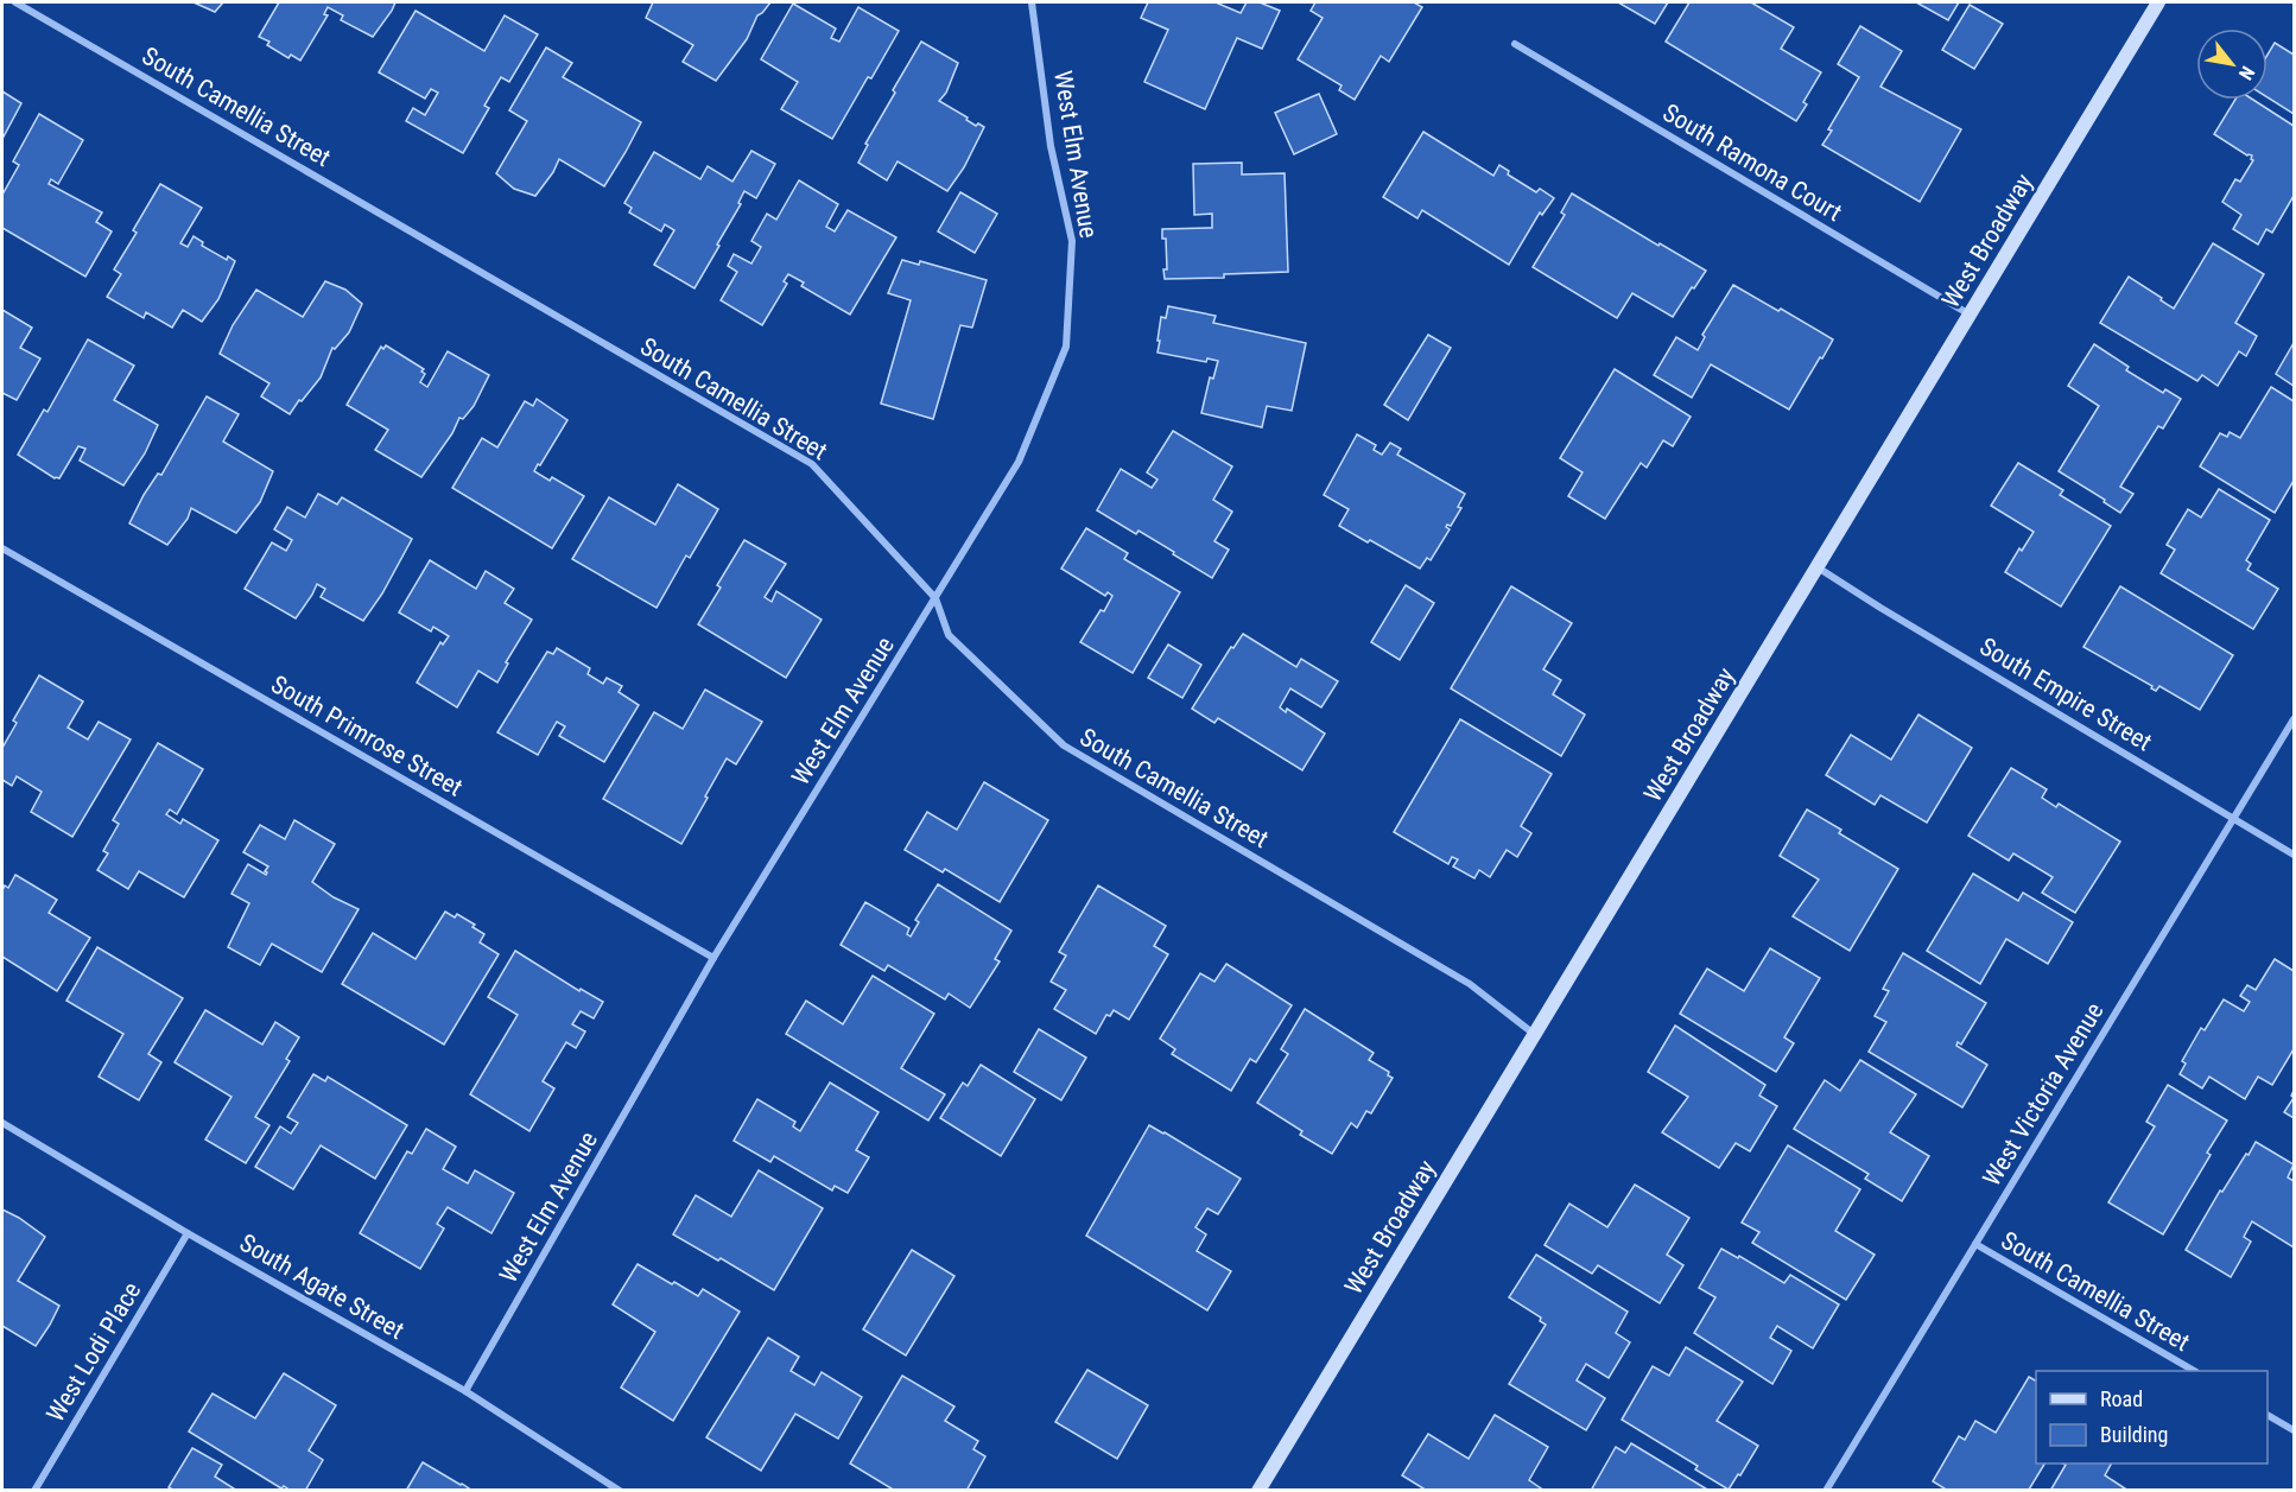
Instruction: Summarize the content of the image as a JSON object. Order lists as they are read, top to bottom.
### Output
{
  "streets": {
    "main road": ["West Broadway"],
    "street": [
      "South Camellia Street",
      "West Elm Avenue",
      "South Ramona Court",
      "South Empire Street",
      "South Primrose Street",
      "West Victoria Avenue",
      "South Agate Street",
      "West Lodi Place"
    ]
  },
  "crossings": [
    ["South Camellia Street", "West Elm Avenue"],
    ["South Camellia Street", "West Broadway"],
    ["South Camellia Street", "West Victoria Avenue"],
    ["West Elm Avenue", "South Primrose Street"],
    ["West Elm Avenue", "South Agate Street"],
    ["South Ramona Court", "West Broadway"],
    ["West Broadway", "South Empire Street"],
    ["South Empire Street", "West Victoria Avenue"],
    ["South Agate Street", "West Lodi Place"]
  ],
  "legend": ["Road", "Building"],
  "north": "bottom right"
}
